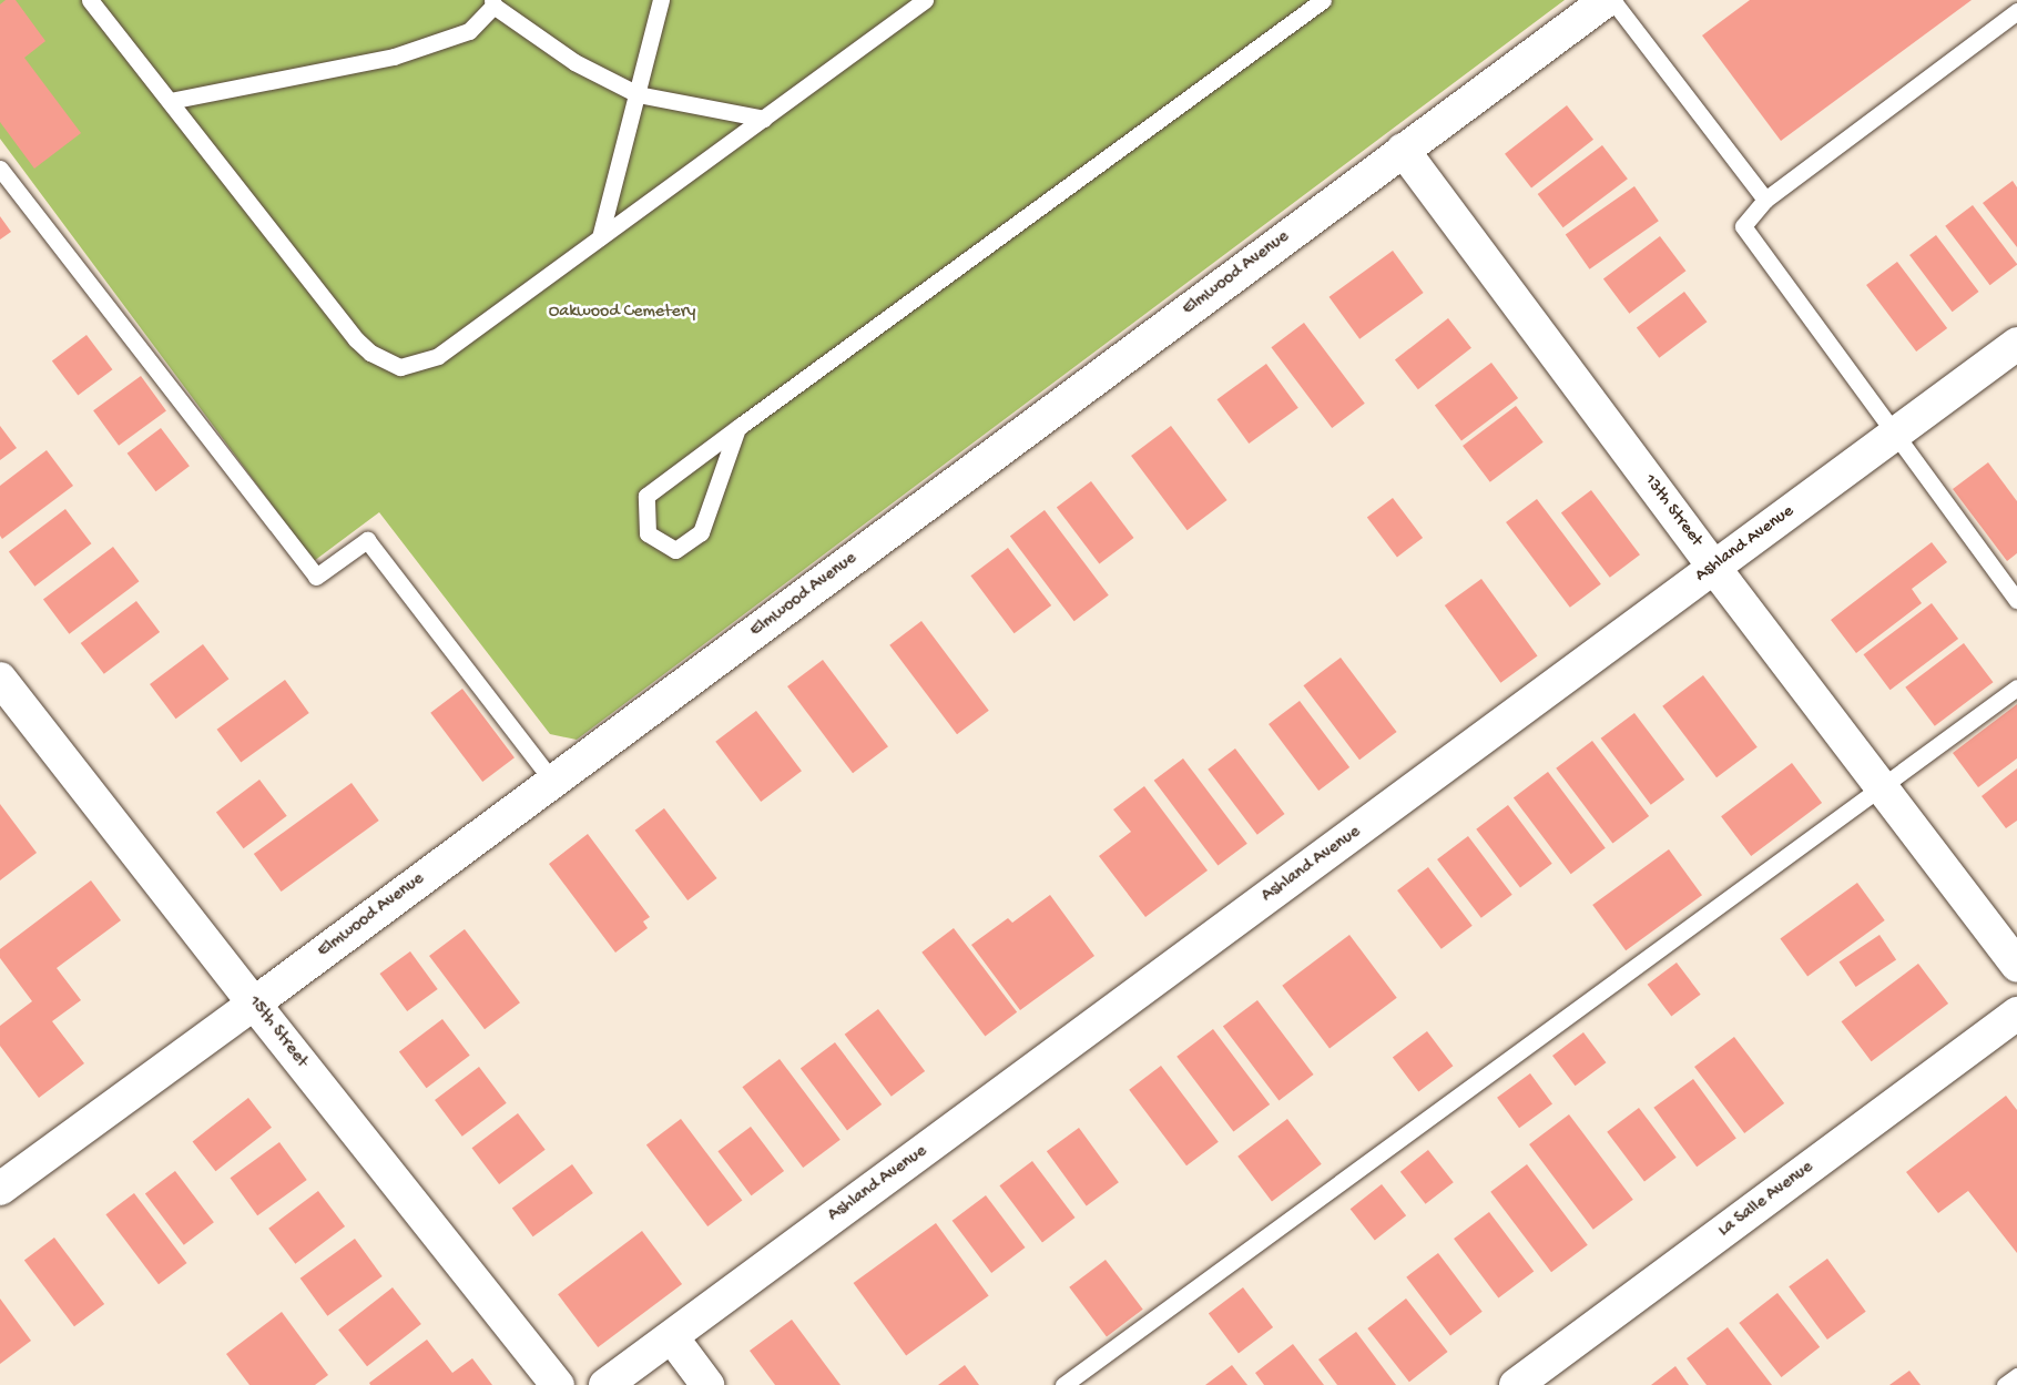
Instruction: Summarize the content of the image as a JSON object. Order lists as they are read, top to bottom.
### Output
{
  "streets": {
    "street": [
      "Elmwood Avenue",
      "13th Street",
      "Ashland Avenue",
      "15th Street",
      "La Salle Avenue"
    ]
  },
  "crossings": [
    ["Elmwood Avenue", "13th Street"],
    ["Elmwood Avenue", "15th Street"],
    ["13th Street", "Ashland Avenue"]
  ],
  "parks": ["Oakwood Cemetery"]
}
